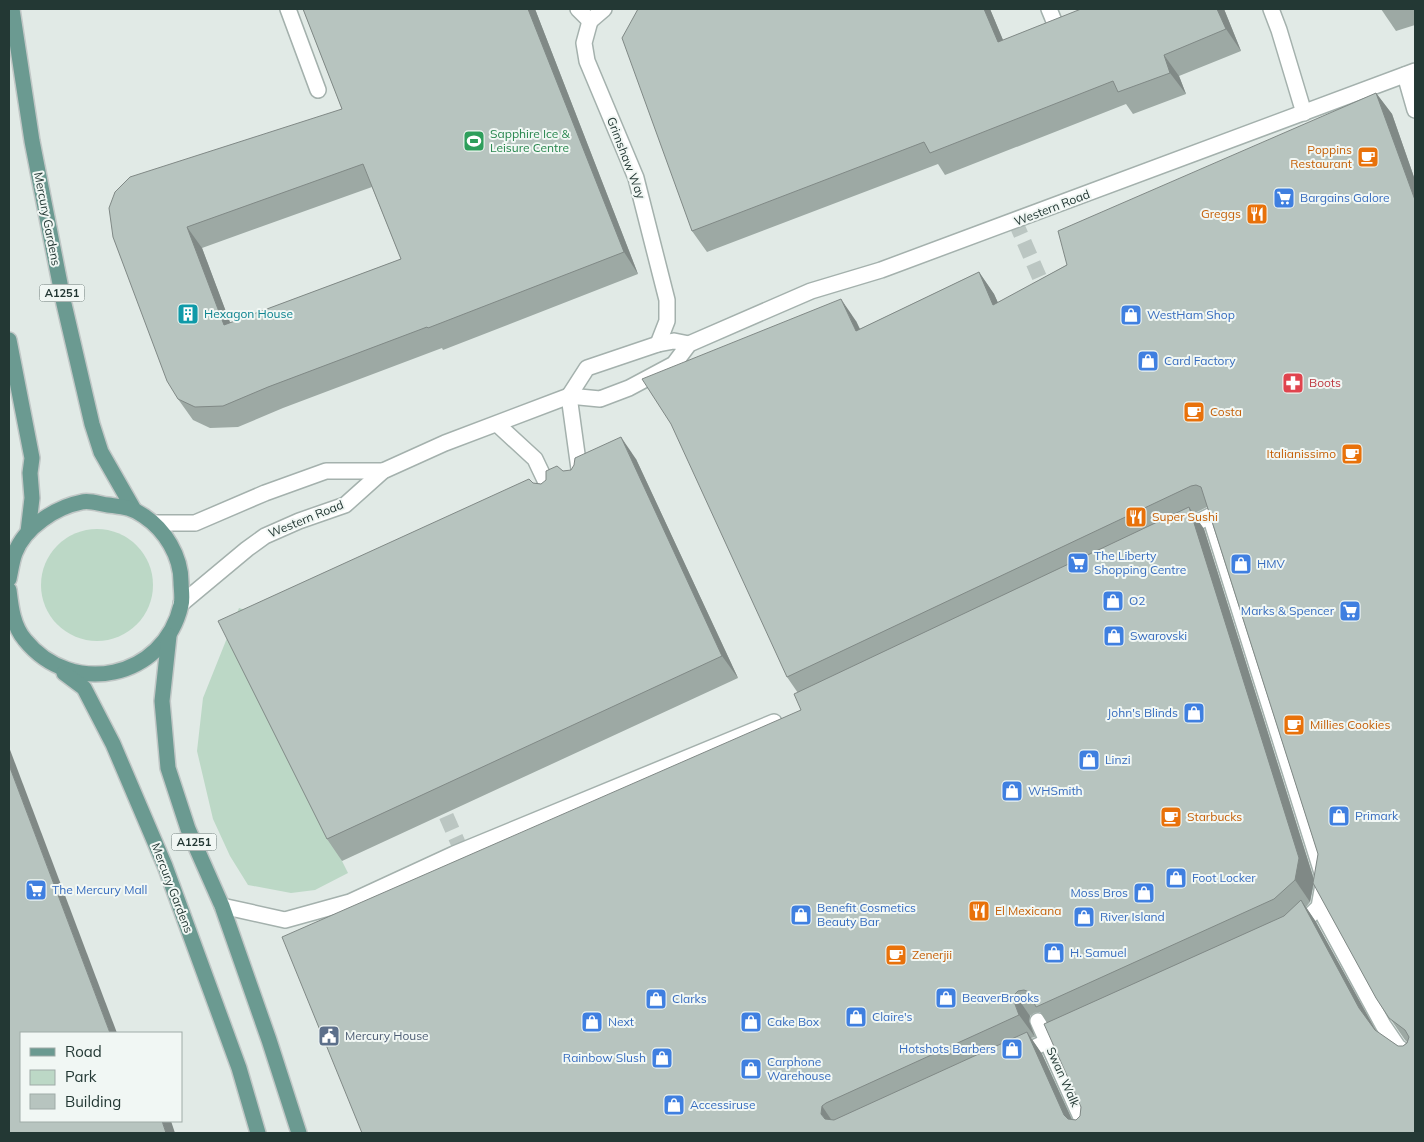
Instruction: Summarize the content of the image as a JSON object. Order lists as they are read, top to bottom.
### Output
{
  "streets": {
    "main road": ["Mercury Gardens", "A1251"],
    "street": ["Grimshaw Way", "Western Road", "Swan Walk"]
  },
  "crossings": [
    ["Grimshaw Way", "Western Road"],
    ["Western Road", "A1251"],
    ["Mercury Gardens", "A1251"]
  ],
  "places": {
    "sports": ["Sapphire Ice & Leisure Centre"],
    "cafe": [
      "Poppins Restaurant",
      "Costa",
      "Italianissimo",
      "Millies Cookies",
      "Starbucks",
      "Zenerjii"
    ],
    "supermarket": [
      "Bargains Galore",
      "The Liberty Shopping Centre",
      "Marks & Spencer",
      "The Mercury Mall"
    ],
    "restaurant": ["Greggs", "Super Sushi", "El Mexicana"],
    "building": ["Hexagon House"],
    "shop": [
      "WestHam Shop",
      "Card Factory",
      "HMV",
      "O2",
      "Swarovski",
      "John's Blinds",
      "Linzi",
      "WHSmith",
      "Primark",
      "Foot Locker",
      "Moss Bros",
      "Benefit Cosmetics Beauty Bar",
      "River Island",
      "H. Samuel",
      "BeaverBrooks",
      "Clarks",
      "Claire's",
      "Next",
      "Cake Box",
      "Hotshots Barbers",
      "Rainbow Slush",
      "Carphone Warehouse",
      "Accessiruse"
    ],
    "pharmacy": ["Boots"],
    "public building": ["Mercury House"]
  },
  "legend": ["Road", "Park", "Building"]
}
